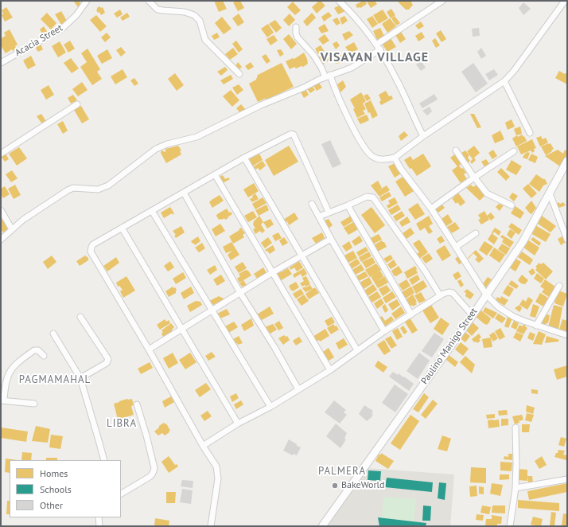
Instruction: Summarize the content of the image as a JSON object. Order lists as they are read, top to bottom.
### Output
{
  "streets": {
    "street": ["Acacia Street", "Paulino Manigo Street"]
  },
  "districts": [
    "VISAYAN VILLAGE",
    "PAGMAMAHAL",
    "LIBRA",
    "PALMERA"
  ],
  "places": ["BakeWorld"],
  "legend": ["Homes", "Schools", "Other"]
}
